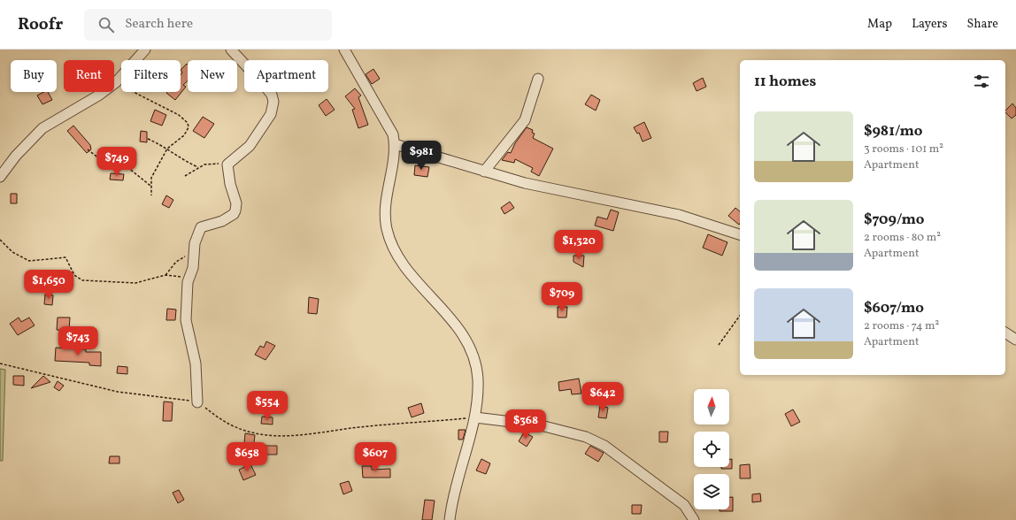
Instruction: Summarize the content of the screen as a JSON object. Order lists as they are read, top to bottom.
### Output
{
  "north": "top",
  "page": {
    "header": "Roofr",
    "search": "Search here",
    "nav": ["Map", "Layers", "Share"],
    "chip": [
      "Buy",
      "Rent",
      "Filters",
      "New",
      "Apartment"
    ],
    "heading": "11 homes",
    "list": [
      {
        "name": "$981/mo",
        "note": "3 rooms · 101 m² · Apartment"
      },
      {
        "name": "$709/mo",
        "note": "2 rooms · 80 m² · Apartment"
      },
      {
        "name": "$607/mo",
        "note": "2 rooms · 74 m² · Apartment"
      }
    ],
    "price": [
      "$981",
      "$749",
      "$1,320",
      "$1,650",
      "$709",
      "$743",
      "$642",
      "$554",
      "$368",
      "$658",
      "$607"
    ]
  }
}
